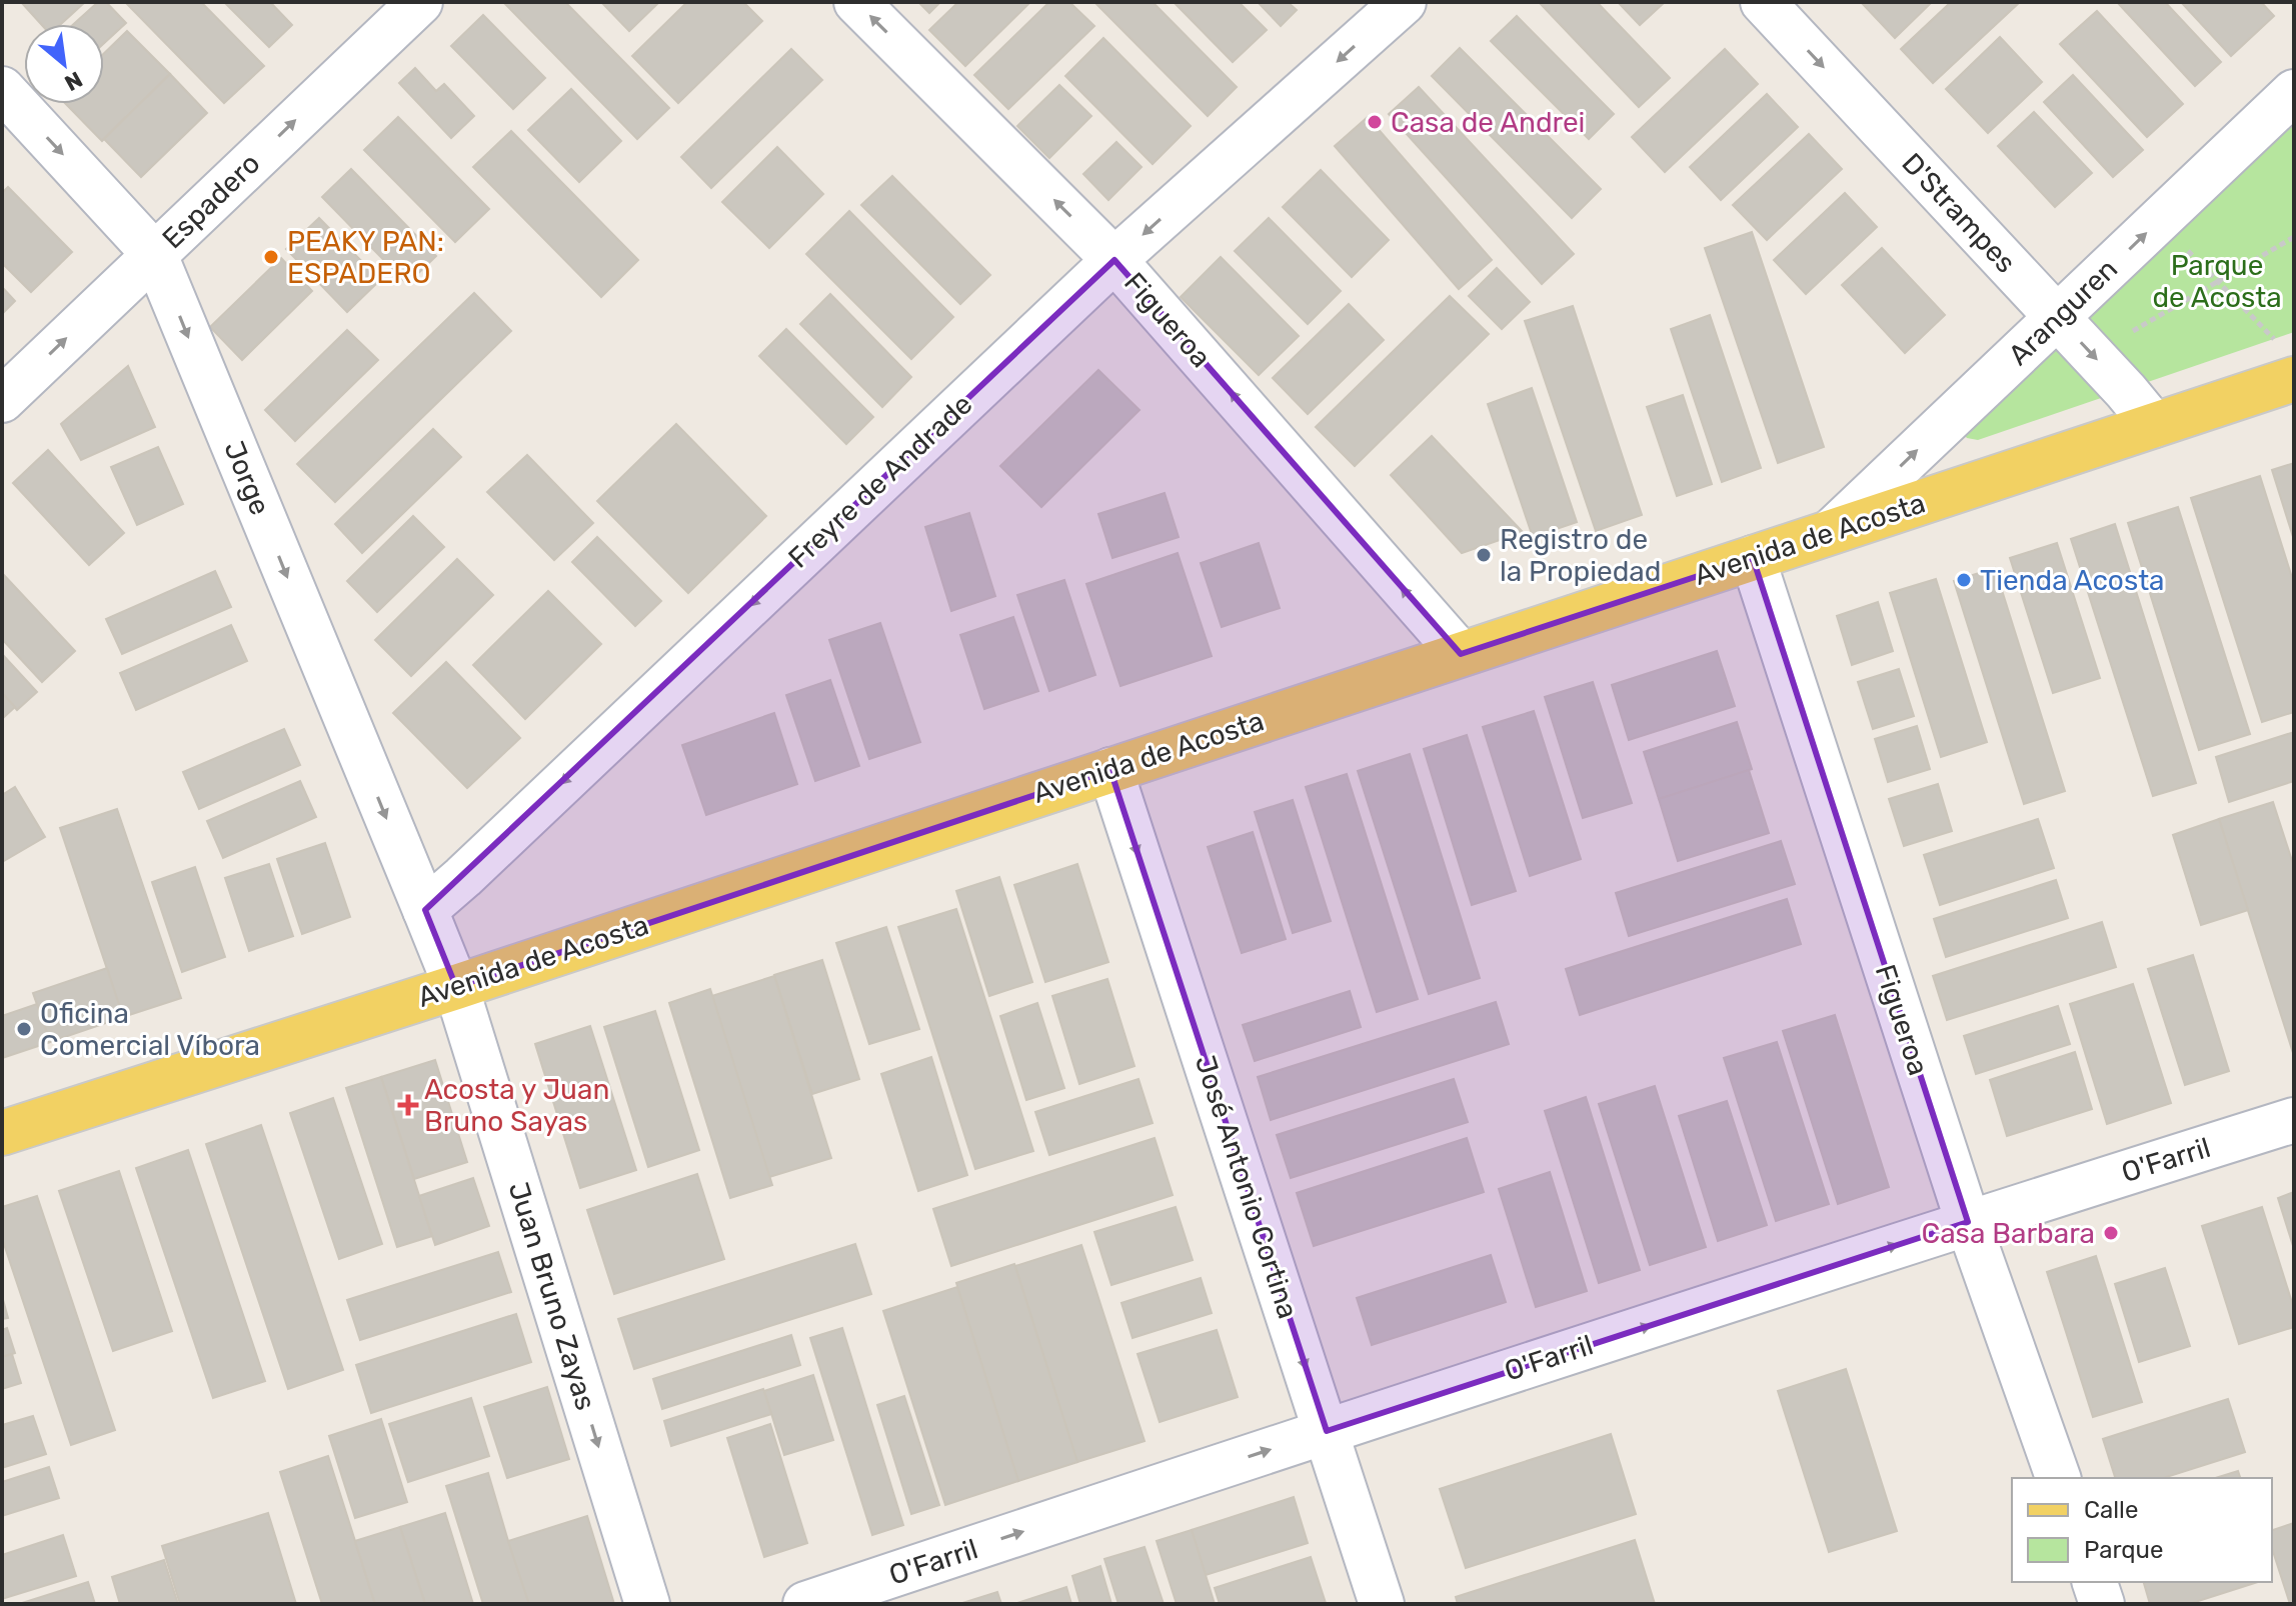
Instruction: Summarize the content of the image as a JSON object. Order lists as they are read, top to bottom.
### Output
{
  "streets": {
    "main road": ["Avenida de Acosta"],
    "street": [
      "Espadero",
      "D'Strampes",
      "Aranguren",
      "Figueroa",
      "Jorge",
      "Freyre de Andrade",
      "O'Farril",
      "José Antonio Cortina",
      "Juan Bruno Zayas"
    ]
  },
  "crossings": [
    ["Espadero", "Jorge"],
    ["D'Strampes", "Aranguren"],
    ["D'Strampes", "Avenida de Acosta"],
    ["Aranguren", "Avenida de Acosta"],
    ["Figueroa", "Freyre de Andrade"],
    ["Figueroa", "Avenida de Acosta"],
    ["Figueroa", "O'Farril"],
    ["Jorge", "Freyre de Andrade"],
    ["Avenida de Acosta", "José Antonio Cortina"],
    ["Avenida de Acosta", "Juan Bruno Zayas"],
    ["O'Farril", "José Antonio Cortina"]
  ],
  "one_way": [
    "Espadero",
    "D'Strampes",
    "Aranguren",
    "Figueroa",
    "Jorge",
    "Freyre de Andrade",
    "O'Farril",
    "José Antonio Cortina",
    "Juan Bruno Zayas"
  ],
  "parks": ["Parque de Acosta"],
  "places": {
    "other": [
      "Casa de Andrei",
      "PEAKY PAN: ESPADERO",
      "Registro de la Propiedad",
      "Tienda Acosta",
      "Oficina Comercial Víbora",
      "Casa Barbara"
    ],
    "health": ["Acosta y Juan Bruno Sayas"]
  },
  "legend": ["Calle", "Parque"],
  "north": "bottom right"
}
